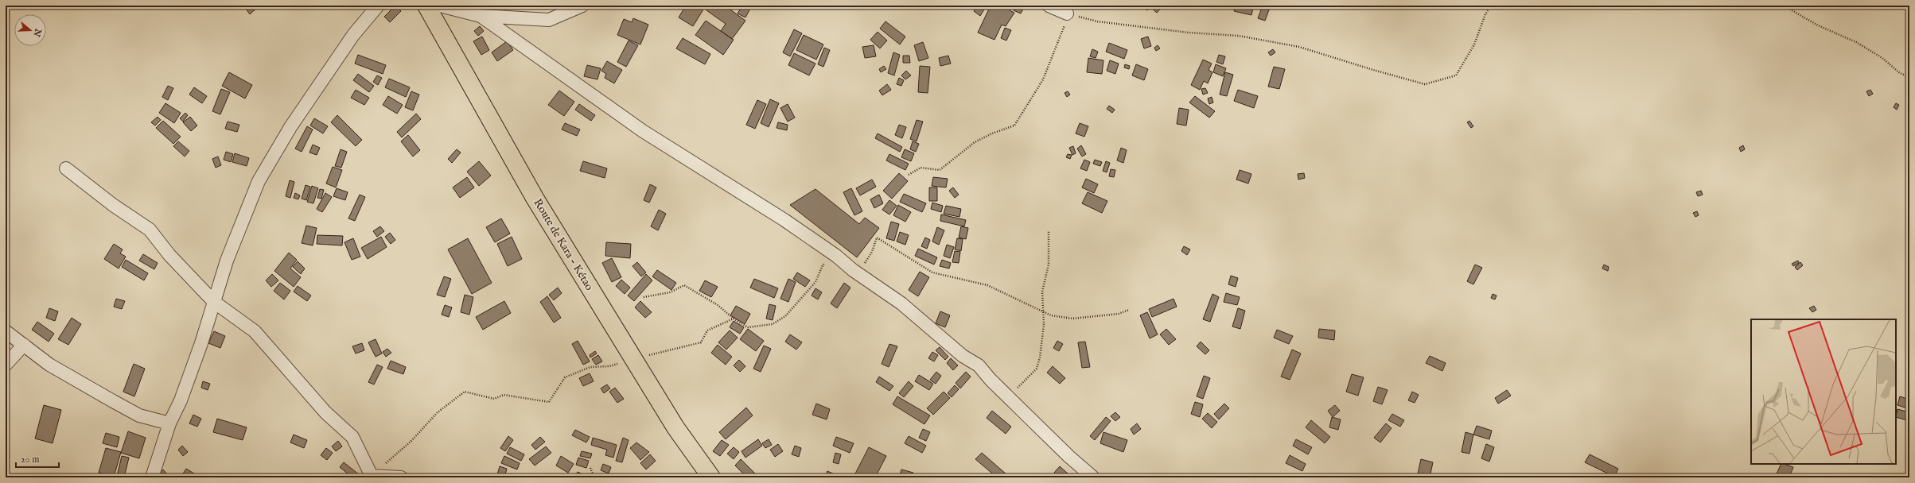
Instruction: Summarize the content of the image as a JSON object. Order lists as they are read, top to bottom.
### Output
{
  "streets": {
    "main road": ["Route de Kara - Kétao"]
  },
  "scale_bar": "20 m",
  "north": "right"
}
